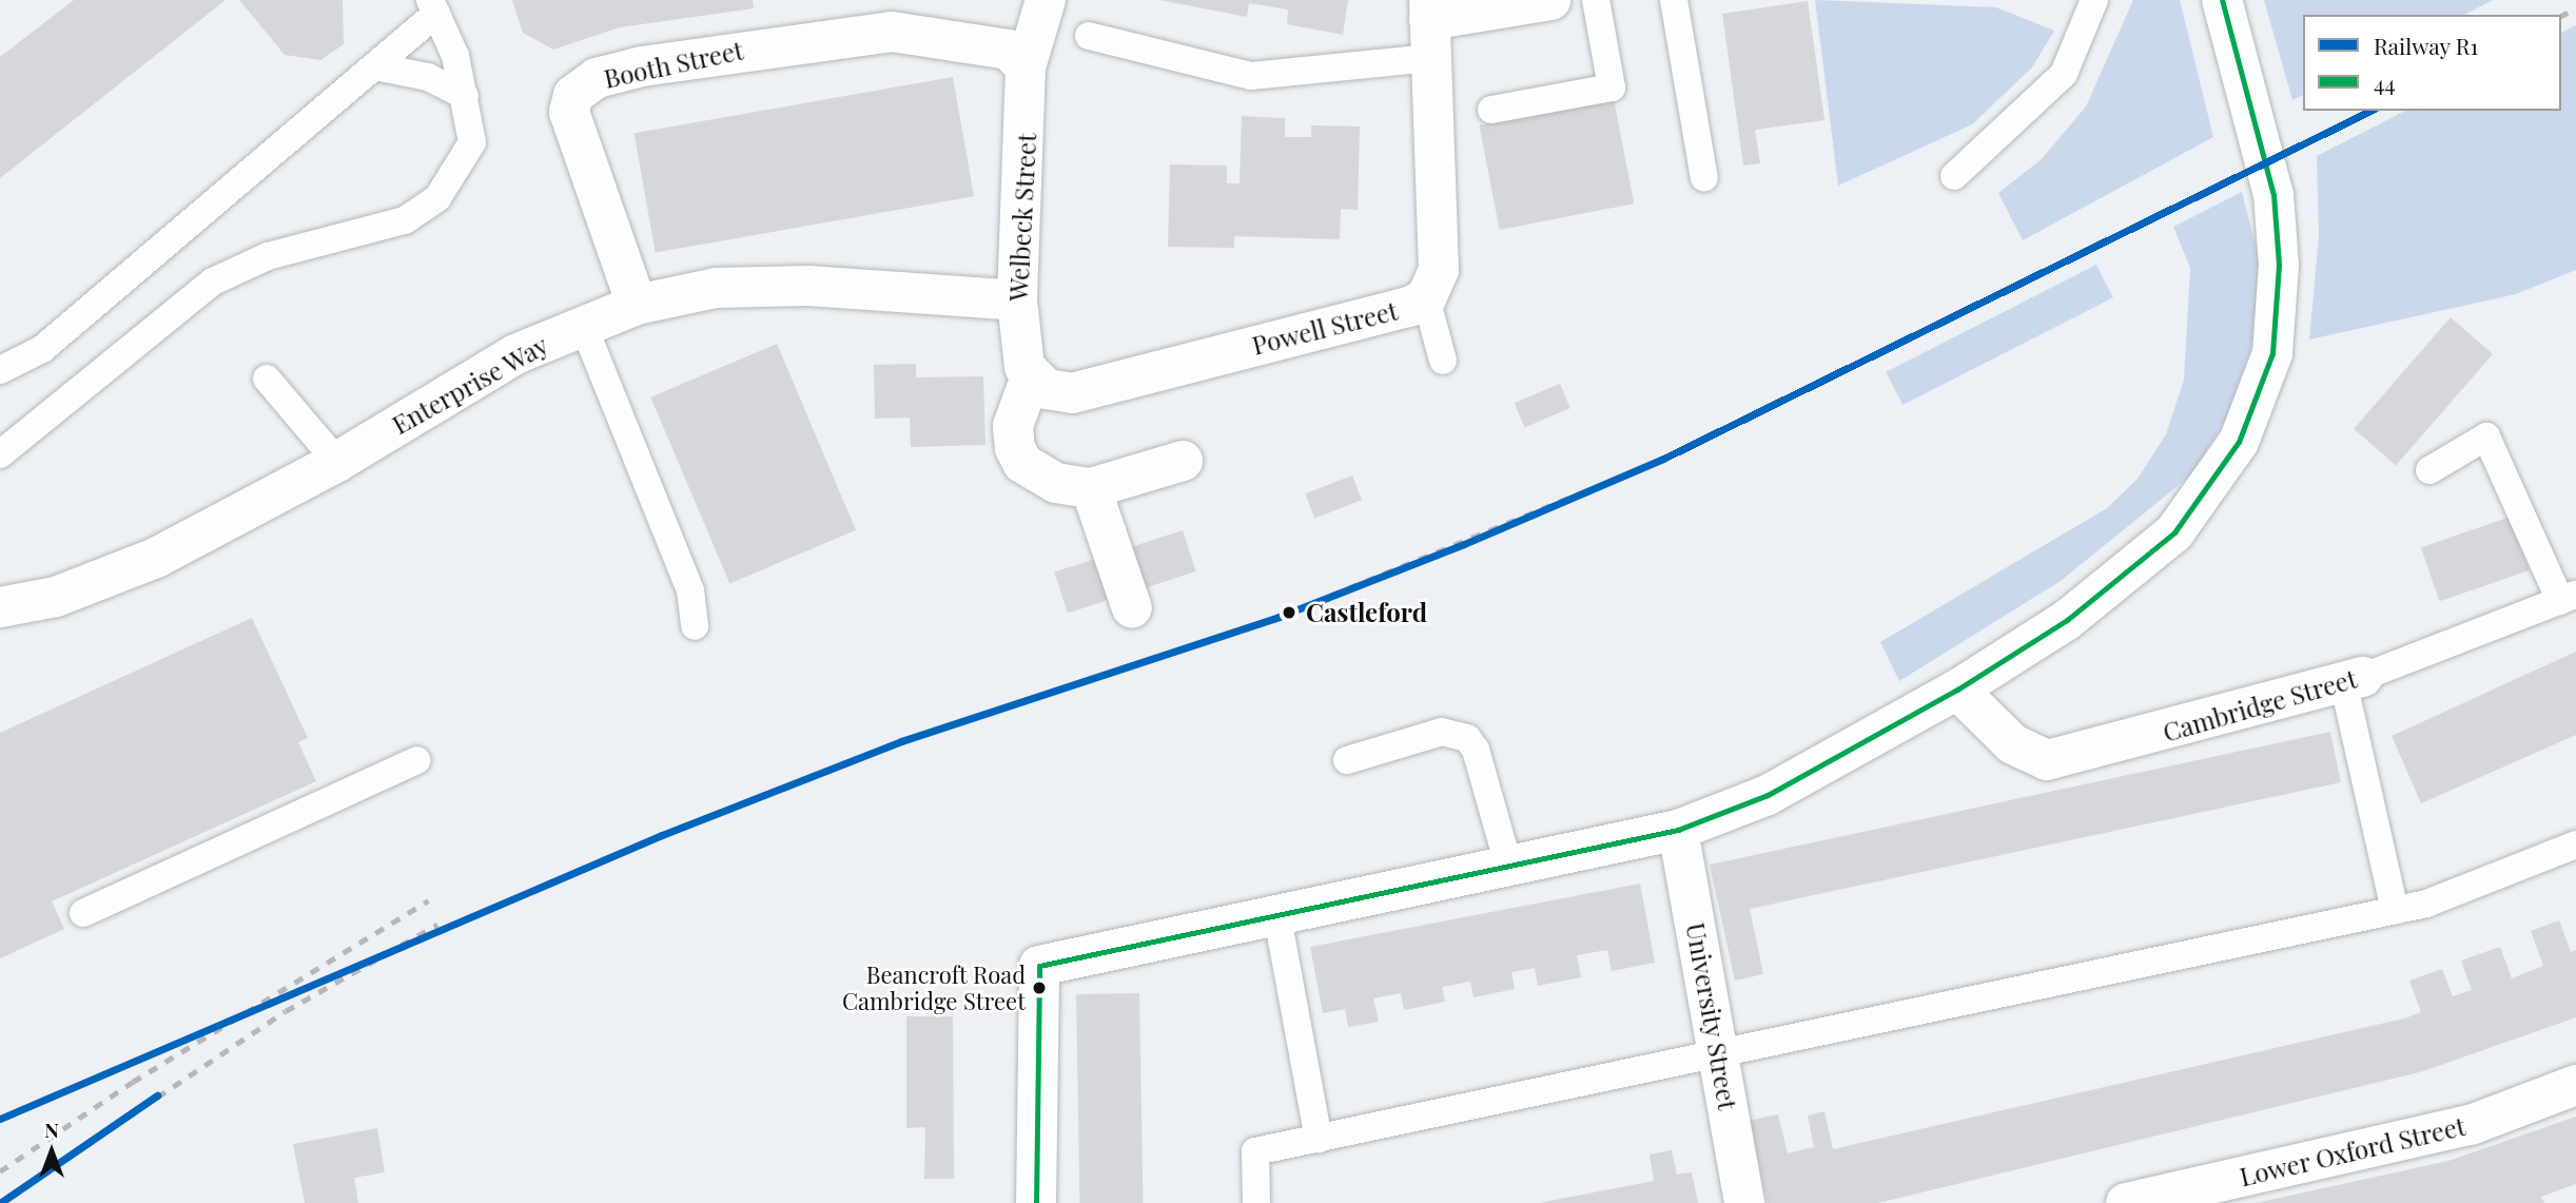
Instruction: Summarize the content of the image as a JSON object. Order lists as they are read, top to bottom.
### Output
{
  "streets": {
    "street": [
      "Booth Street",
      "Welbeck Street",
      "Powell Street",
      "Enterprise Way",
      "Cambridge Street",
      "University Street",
      "Lower Oxford Street"
    ]
  },
  "crossings": [
    ["Booth Street", "Welbeck Street"],
    ["Booth Street", "Enterprise Way"],
    ["Welbeck Street", "Powell Street"],
    ["Welbeck Street", "Enterprise Way"]
  ],
  "places": ["Castleford", "Beancroft Road Cambridge Street"],
  "lines": ["transit line 44", "rail line R1"],
  "legend": ["Railway R1", "44"],
  "north": "top"
}
